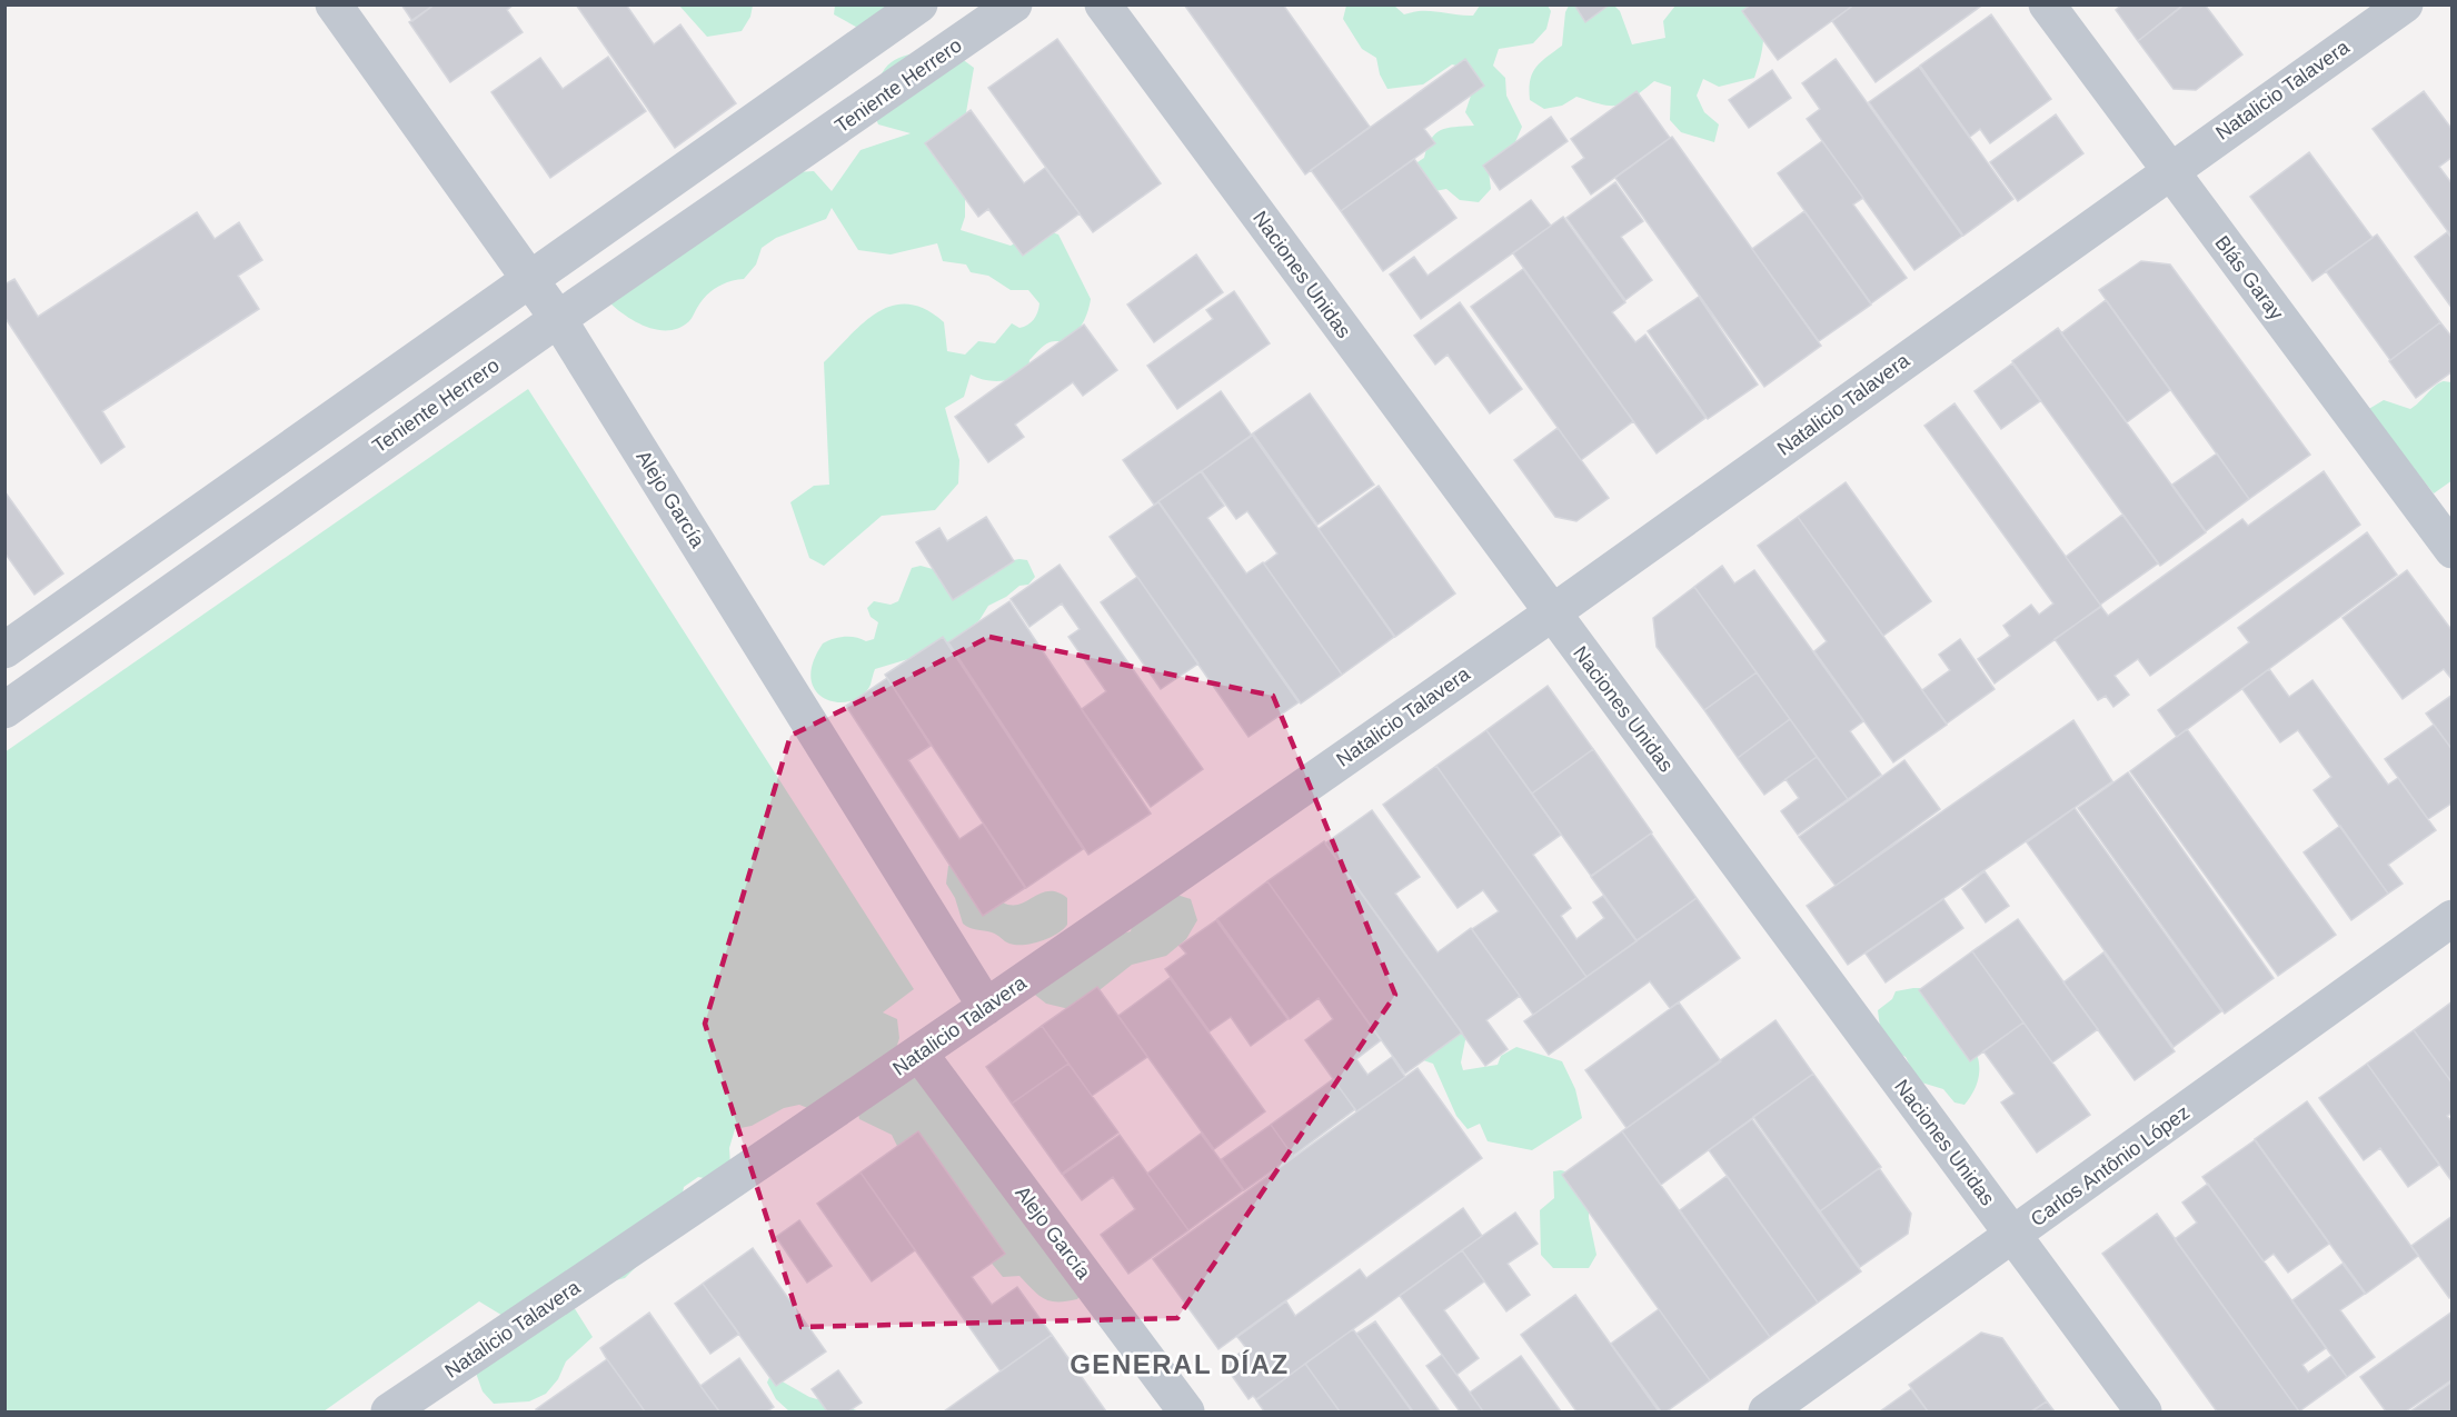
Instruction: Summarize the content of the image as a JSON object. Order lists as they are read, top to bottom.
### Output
{
  "streets": {
    "street": [
      "Teniente Herrero",
      "Natalicio Talavera",
      "Naciones Unidas",
      "Blás Garay",
      "Alejo García",
      "Carlos Antônio López"
    ]
  },
  "crossings": [
    ["Teniente Herrero", "Alejo García"],
    ["Natalicio Talavera", "Naciones Unidas"],
    ["Natalicio Talavera", "Blás Garay"],
    ["Natalicio Talavera", "Alejo García"],
    ["Naciones Unidas", "Carlos Antônio López"]
  ],
  "districts": ["GENERAL DÍAZ"]
}
